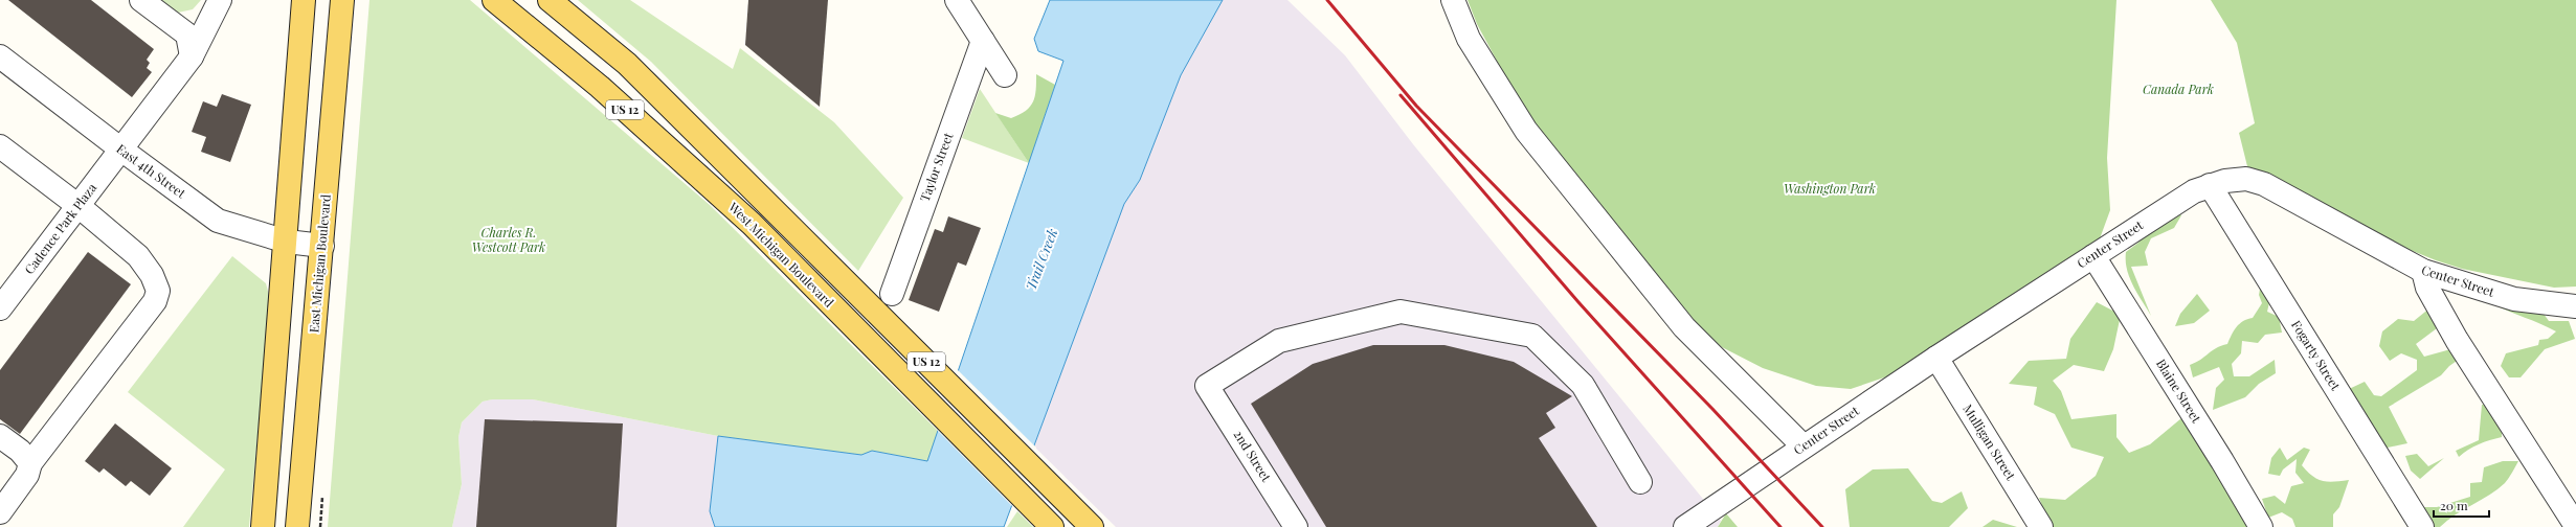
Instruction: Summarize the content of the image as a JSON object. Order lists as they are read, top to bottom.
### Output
{
  "streets": {
    "main road": ["US 12", "West Michigan Boulevard", "East Michigan Boulevard"],
    "street": [
      "Taylor Street",
      "East 4th Street",
      "Cadence Park Plaza",
      "Center Street",
      "Fogarty Street",
      "Blaine Street",
      "Mulligan Street",
      "2nd Street"
    ]
  },
  "crossings": [
    ["East 4th Street", "Cadence Park Plaza"],
    ["East 4th Street", "East Michigan Boulevard"],
    ["Center Street", "Fogarty Street"],
    ["Center Street", "Blaine Street"],
    ["Center Street", "Mulligan Street"]
  ],
  "water": ["Trail Creek"],
  "parks": ["Canada Park", "Washington Park", "Charles R. Westcott Park"],
  "scale_bar": "20 m"
}
